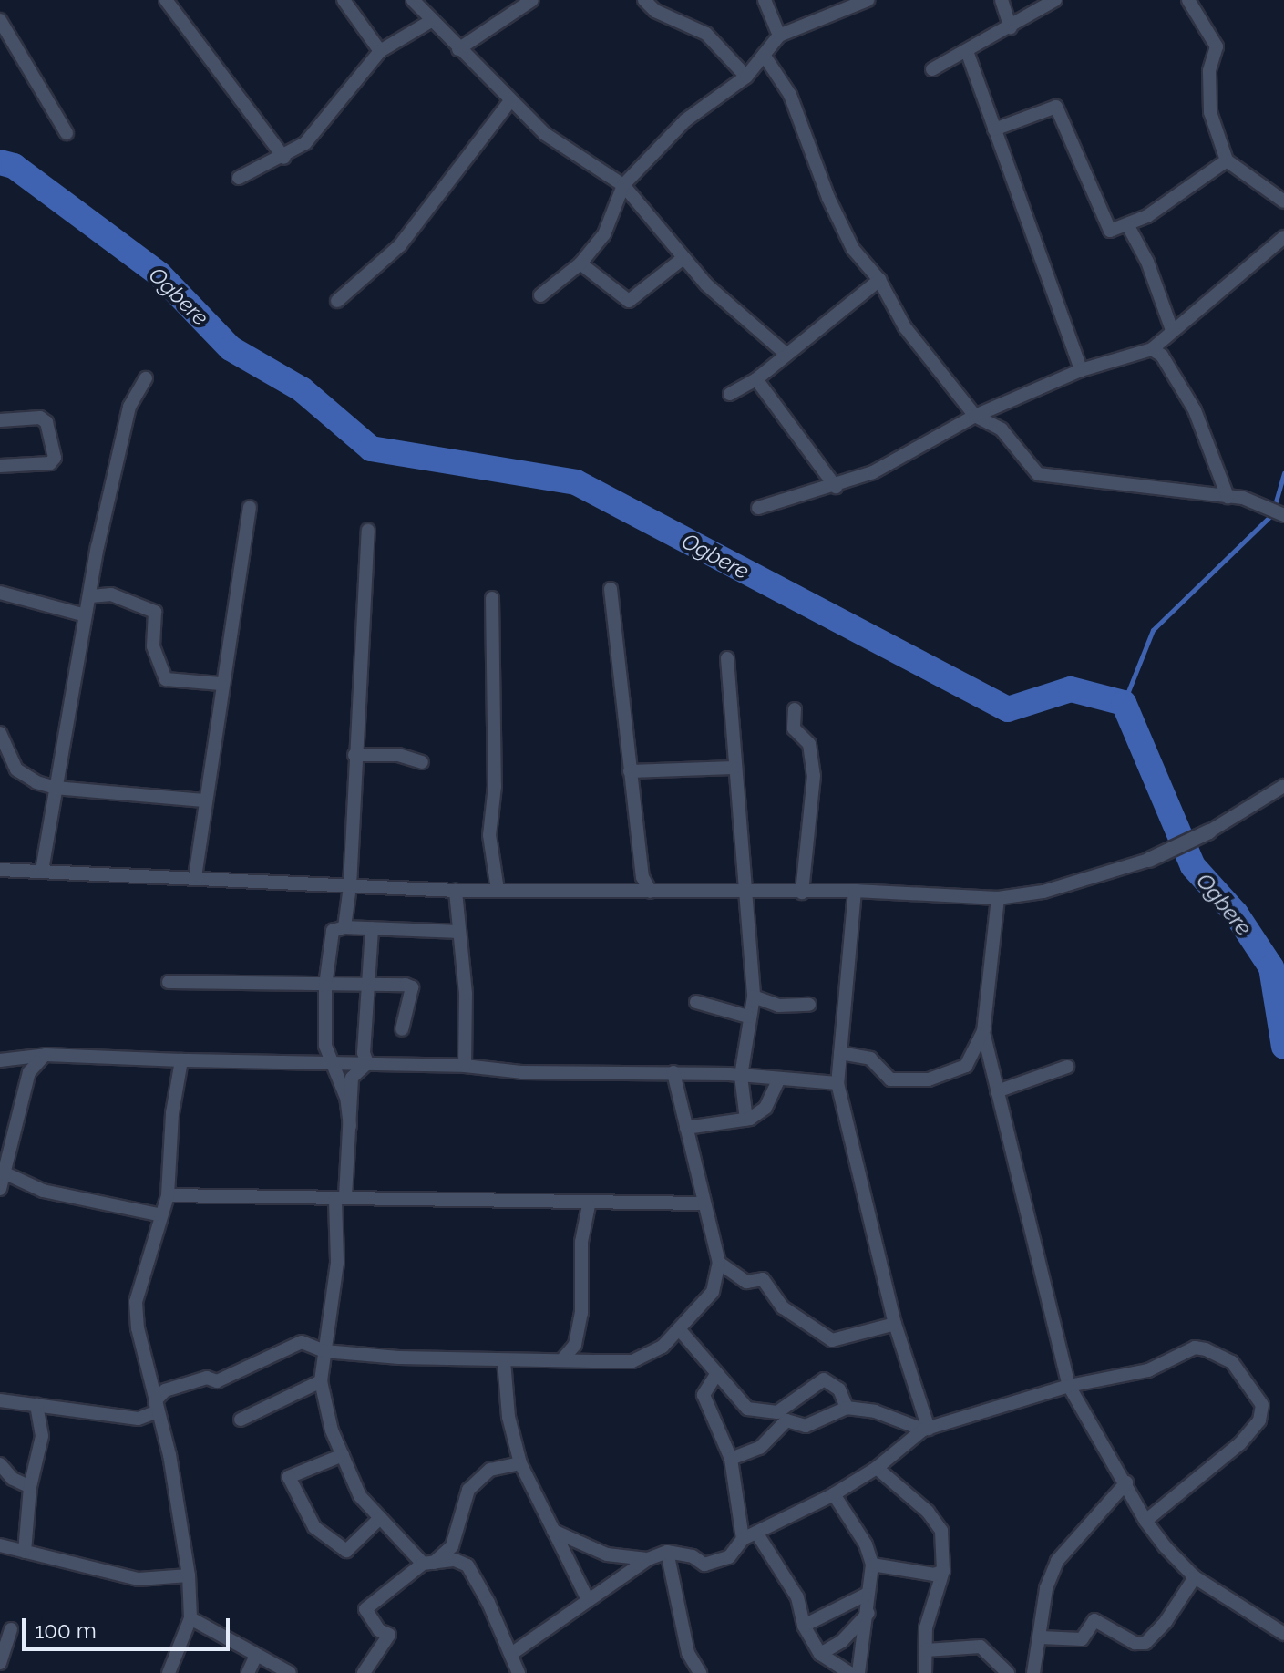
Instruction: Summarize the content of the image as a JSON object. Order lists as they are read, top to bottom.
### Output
{
  "water": ["Ogbere"],
  "scale_bar": "100 m"
}
